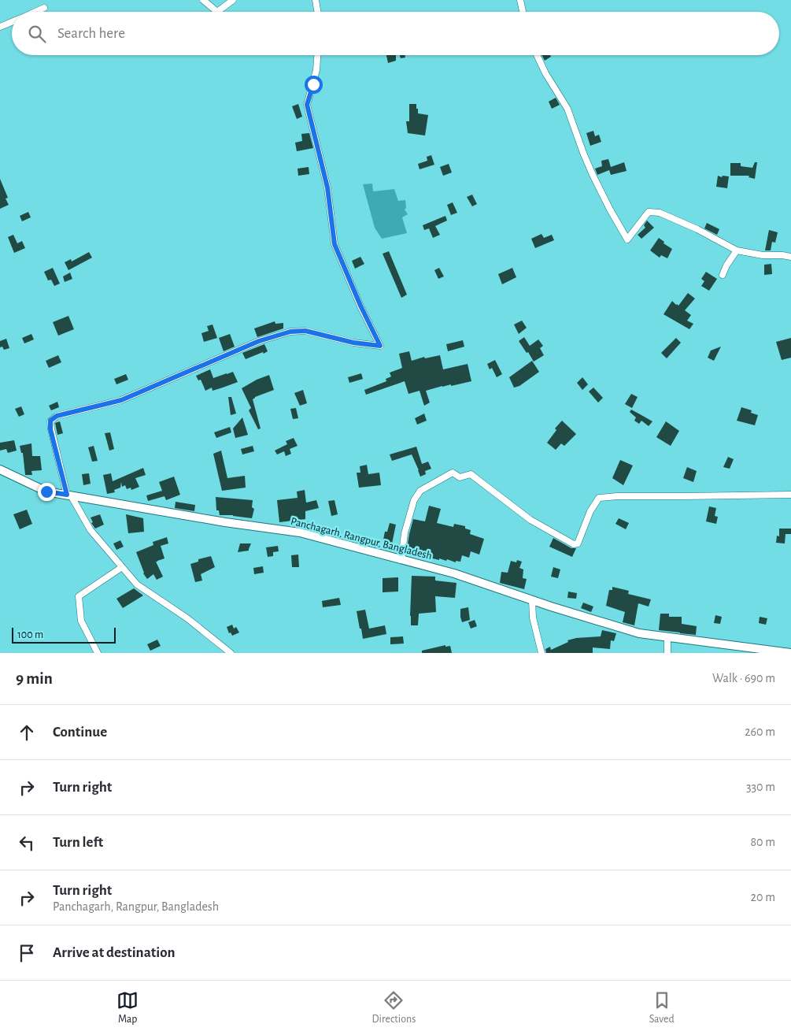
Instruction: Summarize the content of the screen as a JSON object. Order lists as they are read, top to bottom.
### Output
{
  "streets": {
    "street": ["Panchagarh, Rangpur, Bangladesh"]
  },
  "scale_bar": "100 m",
  "page": {
    "search": "Search here",
    "scale": "100 m",
    "heading": ["9 min", "Walk · 690 m"],
    "list": [
      ["Continue", "260 m"],
      ["Turn right", "330 m"],
      ["Turn left", "80 m"],
      ["Turn right", "Panchagarh, Rangpur, Bangladesh", "20 m"],
      "Arrive at destination"
    ],
    "nav": ["Map", "Directions", "Saved"]
  }
}
